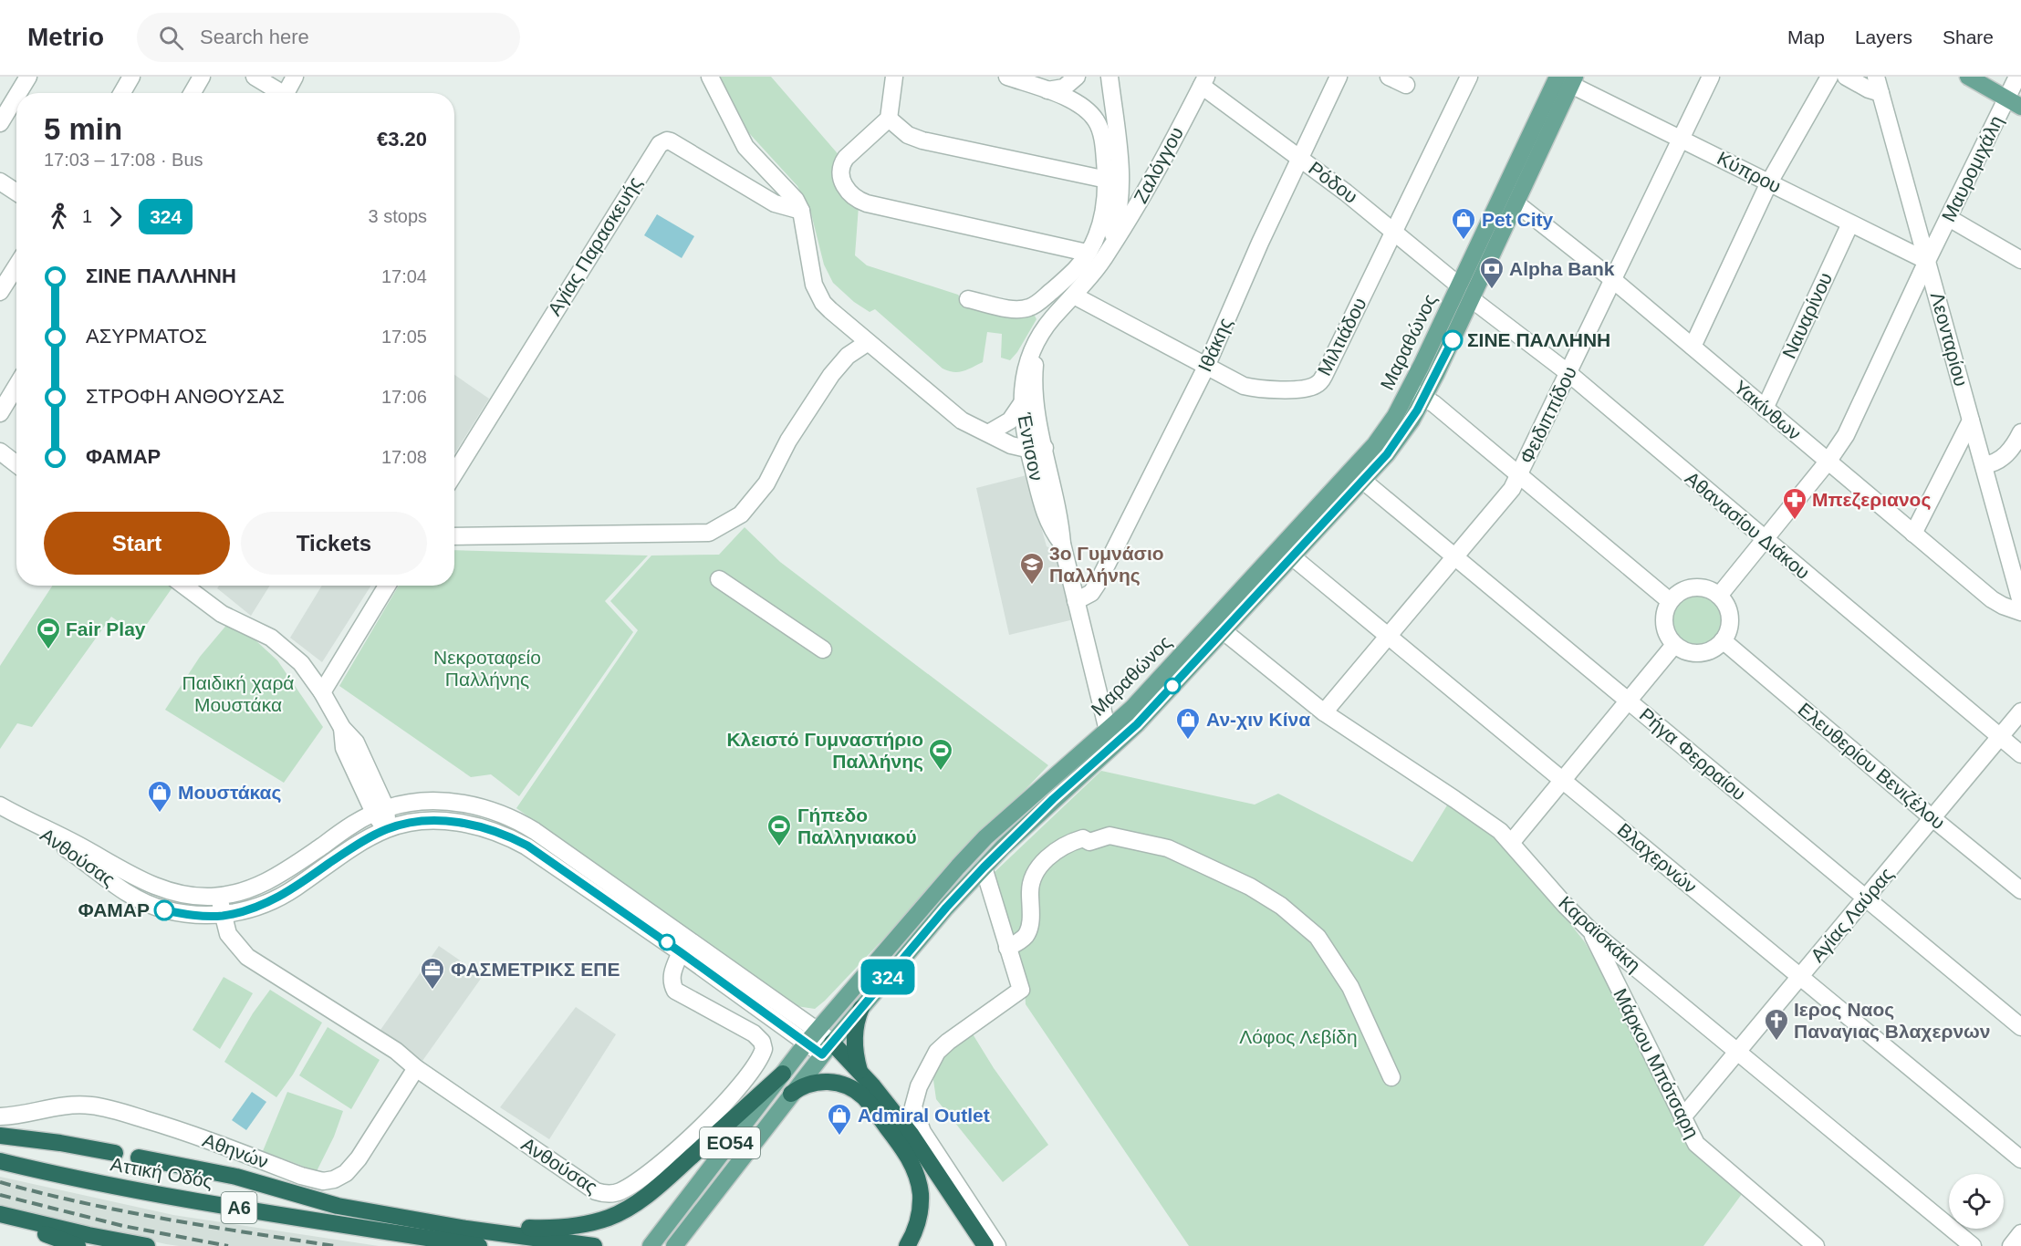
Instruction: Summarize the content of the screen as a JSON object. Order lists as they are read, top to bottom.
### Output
{
  "streets": {
    "highway": ["Αττική Οδός", "Α6"],
    "main road": ["Μαραθώνος", "ΕΟ54"],
    "street": [
      "Ζαλόγγου",
      "Μαυρομιχάλη",
      "Κύπρου",
      "Ρόδου",
      "Αγίας Παρασκευής",
      "Ναυαρίνου",
      "Μιλτιάδου",
      "Λεονταρίου",
      "Ιθάκης",
      "Υακίνθων",
      "Φειδιππίδου",
      "Έντισον",
      "Αθανασίου Διάκου",
      "Ρήγα Φερραίου",
      "Ελευθερίου Βενιζέλου",
      "Ανθούσας",
      "Βλαχερνών",
      "Αγίας Λαύρας",
      "Καραϊσκάκη",
      "Μάρκου Μπότσαρη",
      "Αθηνών"
    ]
  },
  "crossings": [
    ["Ζαλόγγου", "Ρόδου"],
    ["Ζαλόγγου", "Έντισον"],
    ["Μαυρομιχάλη", "Κύπρου"],
    ["Μαυρομιχάλη", "Λεονταρίου"],
    ["Μαυρομιχάλη", "Υακίνθων"],
    ["Μαυρομιχάλη", "Αθανασίου Διάκου"],
    ["Μαυρομιχάλη", "Ελευθερίου Βενιζέλου"],
    ["Κύπρου", "Ναυαρίνου"],
    ["Κύπρου", "Μαραθώνος"],
    ["Κύπρου", "Φειδιππίδου"],
    ["Ρόδου", "Μιλτιάδου"],
    ["Ρόδου", "Μαραθώνος"],
    ["Ρόδου", "Ιθάκης"],
    ["Ναυαρίνου", "Υακίνθων"],
    ["Μιλτιάδου", "Ιθάκης"],
    ["Μιλτιάδου", "Έντισον"],
    ["Μαραθώνος", "Υακίνθων"],
    ["Μαραθώνος", "Έντισον"],
    ["Μαραθώνος", "Αθανασίου Διάκου"],
    ["Μαραθώνος", "Ρήγα Φερραίου"],
    ["Μαραθώνος", "Ανθούσας"],
    ["Μαραθώνος", "Βλαχερνών"],
    ["Μαραθώνος", "Καραϊσκάκη"],
    ["Ιθάκης", "Έντισον"],
    ["Υακίνθων", "Φειδιππίδου"],
    ["Φειδιππίδου", "Αθανασίου Διάκου"],
    ["Φειδιππίδου", "Ρήγα Φερραίου"],
    ["Φειδιππίδου", "Βλαχερνών"],
    ["Φειδιππίδου", "Καραϊσκάκη"],
    ["Αθανασίου Διάκου", "Αγίας Λαύρας"],
    ["Ρήγα Φερραίου", "Αγίας Λαύρας"],
    ["Ελευθερίου Βενιζέλου", "Αγίας Λαύρας"],
    ["Ανθούσας", "Αθηνών"],
    ["Βλαχερνών", "Αγίας Λαύρας"],
    ["Αγίας Λαύρας", "Καραϊσκάκη"],
    ["Αγίας Λαύρας", "Μάρκου Μπότσαρη"],
    ["Καραϊσκάκη", "Μάρκου Μπότσαρη"]
  ],
  "parks": ["Νεκροταφείο Παλλήνης", "Παιδική χαρά Μουστάκα", "Λόφος Λεβίδη"],
  "places": {
    "shop": [
      "Pet City",
      "Αν-χιν Κίνα",
      "Μουστάκας",
      "Admiral Outlet"
    ],
    "bank": ["Alpha Bank"],
    "other": ["ΣΙΝΕ ΠΑΛΛΗΝΗ", "ΦΑΜΑΡ"],
    "pharmacy": ["Μπεζεριανος"],
    "school or university": ["3ο Γυμνάσιο Παλλήνης"],
    "sports": ["Fair Play", "Κλειστό Γυμναστήριο Παλλήνης", "Γήπεδο Παλληνιακού"],
    "office": ["ΦΑΣΜΕΤΡΙΚΣ ΕΠΕ"],
    "church": ["Ιερος Ναος Παναγιας Βλαχερνων"]
  },
  "lines": ["bus line 324"],
  "page": {
    "header": "Metrio",
    "search": "Search here",
    "nav": ["Map", "Layers", "Share"],
    "on_map": "324",
    "heading": ["5 min", "17:03 – 17:08 · Bus", "€3.20"],
    "legs": ["1", "324", "3 stops"],
    "list": [
      {
        "name": "ΣΙΝΕ ΠΑΛΛΗΝΗ",
        "value": "17:04"
      },
      {
        "name": "ΑΣΥΡΜΑΤΟΣ",
        "value": "17:05"
      },
      {
        "name": "ΣΤΡΟΦΗ ΑΝΘΟΥΣΑΣ",
        "value": "17:06"
      },
      {
        "name": "ΦΑΜΑΡ",
        "value": "17:08"
      }
    ],
    "buttons": ["Start", "Tickets"]
  }
}
